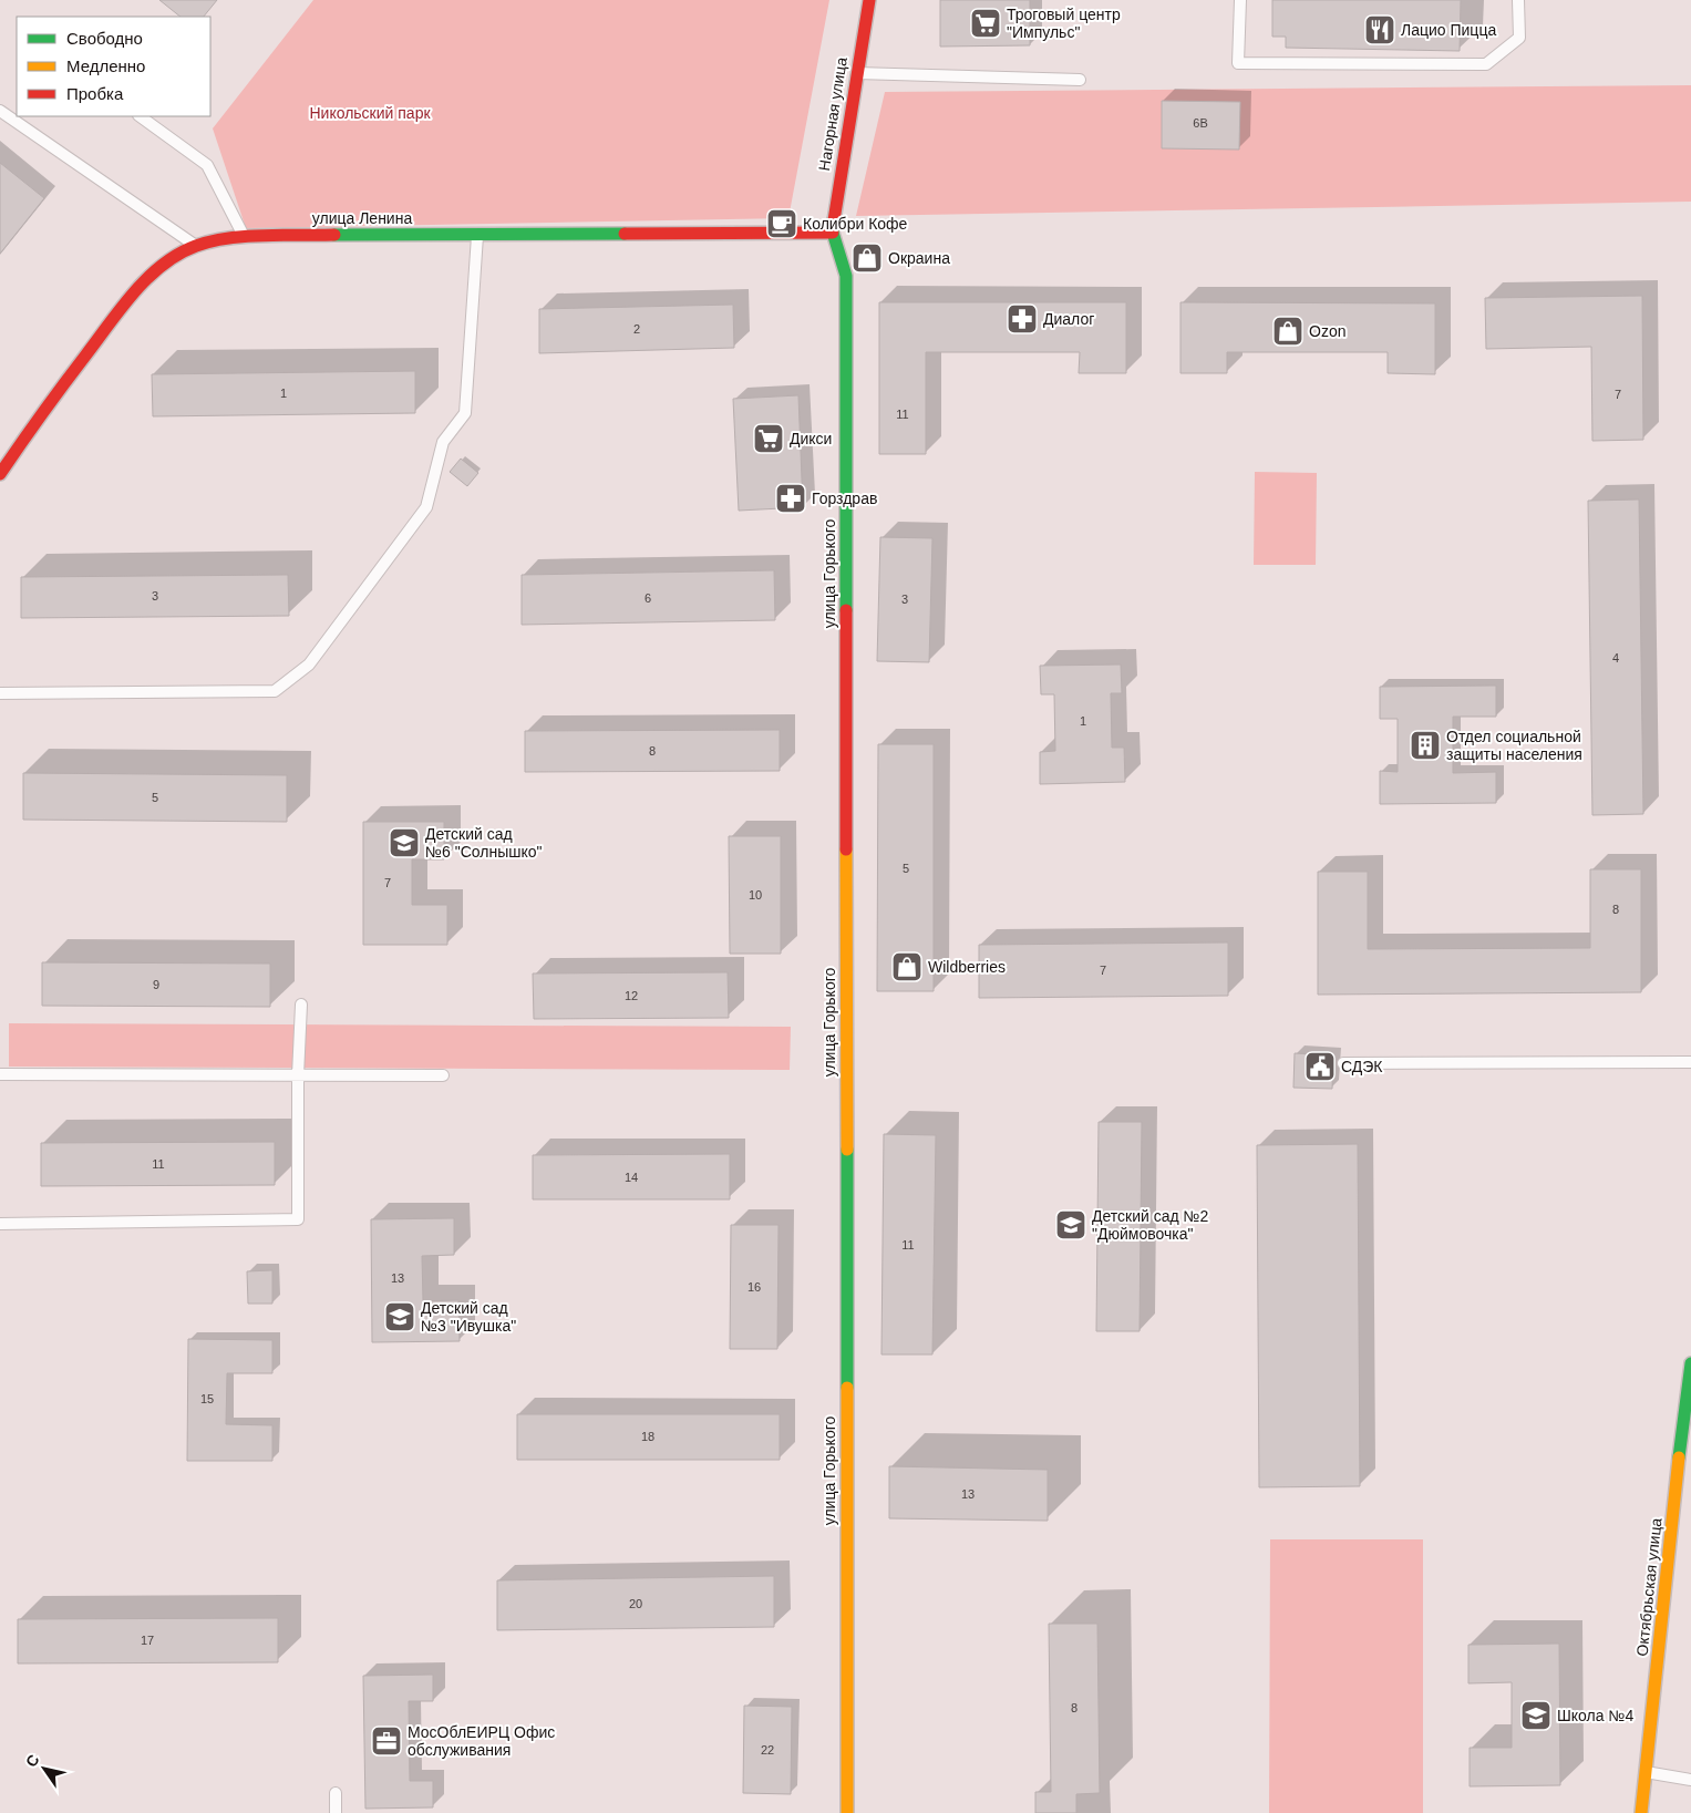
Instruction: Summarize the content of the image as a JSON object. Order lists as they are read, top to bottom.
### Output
{
  "streets": {
    "street": [
      "Нагорная улица",
      "улица Ленина",
      "улица Горького",
      "Октябрьская улица"
    ]
  },
  "crossings": [
    ["Нагорная улица", "улица Ленина"],
    ["Нагорная улица", "улица Горького"],
    ["улица Ленина", "улица Горького"]
  ],
  "parks": ["Никольский парк"],
  "places": {
    "supermarket": ["Троговый центр \"Импульс\"", "Дикси"],
    "restaurant": ["Лацио Пицца"],
    "cafe": ["Колибри Кофе"],
    "shop": ["Окраина", "Ozon", "Wildberries"],
    "pharmacy": ["Диалог", "Горздрав"],
    "building": ["Отдел социальной защиты населения"],
    "school or university": [
      "Детский сад №6 \"Солнышко\"",
      "Детский сад №2 \"Дюймовочка\"",
      "Детский сад №3 \"Ивушка\"",
      "Школа №4"
    ],
    "public building": ["СДЭК"],
    "office": ["МосОблЕИРЦ Офис обслуживания"]
  },
  "house_numbers": [
    "6В",
    "2",
    "1",
    "7",
    "11",
    "3",
    "6",
    "3",
    "4",
    "1",
    "8",
    "5",
    "5",
    "7",
    "10",
    "8",
    "7",
    "9",
    "12",
    "11",
    "14",
    "11",
    "13",
    "16",
    "15",
    "18",
    "13",
    "20",
    "17",
    "8",
    "22"
  ],
  "legend": ["Свободно", "Медленно", "Пробка"],
  "north": "top left"
}
